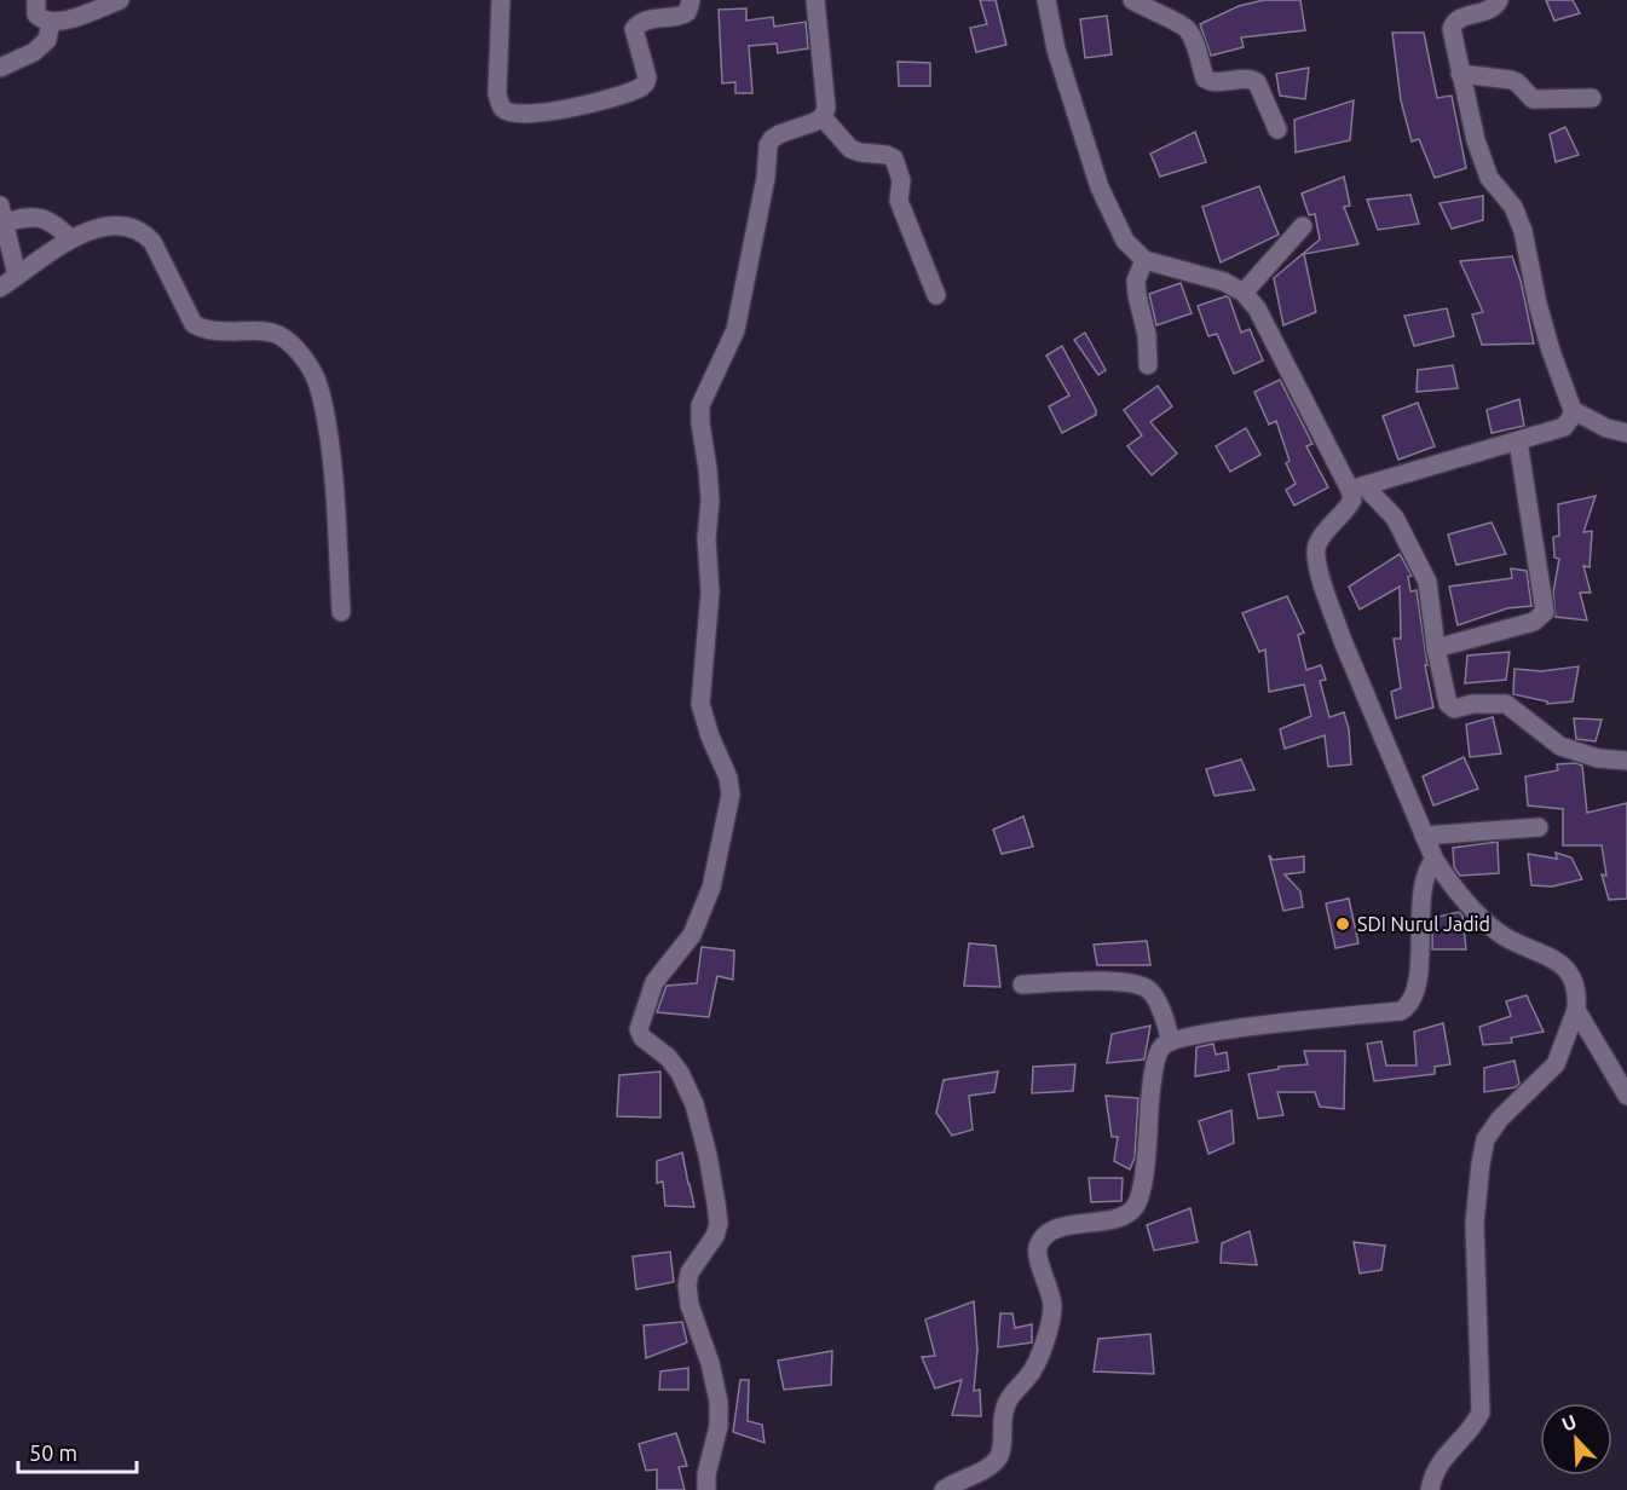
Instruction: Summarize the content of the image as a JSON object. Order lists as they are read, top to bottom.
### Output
{
  "places": ["SDI Nurul Jadid"],
  "scale_bar": "50 m",
  "north": "top left"
}
